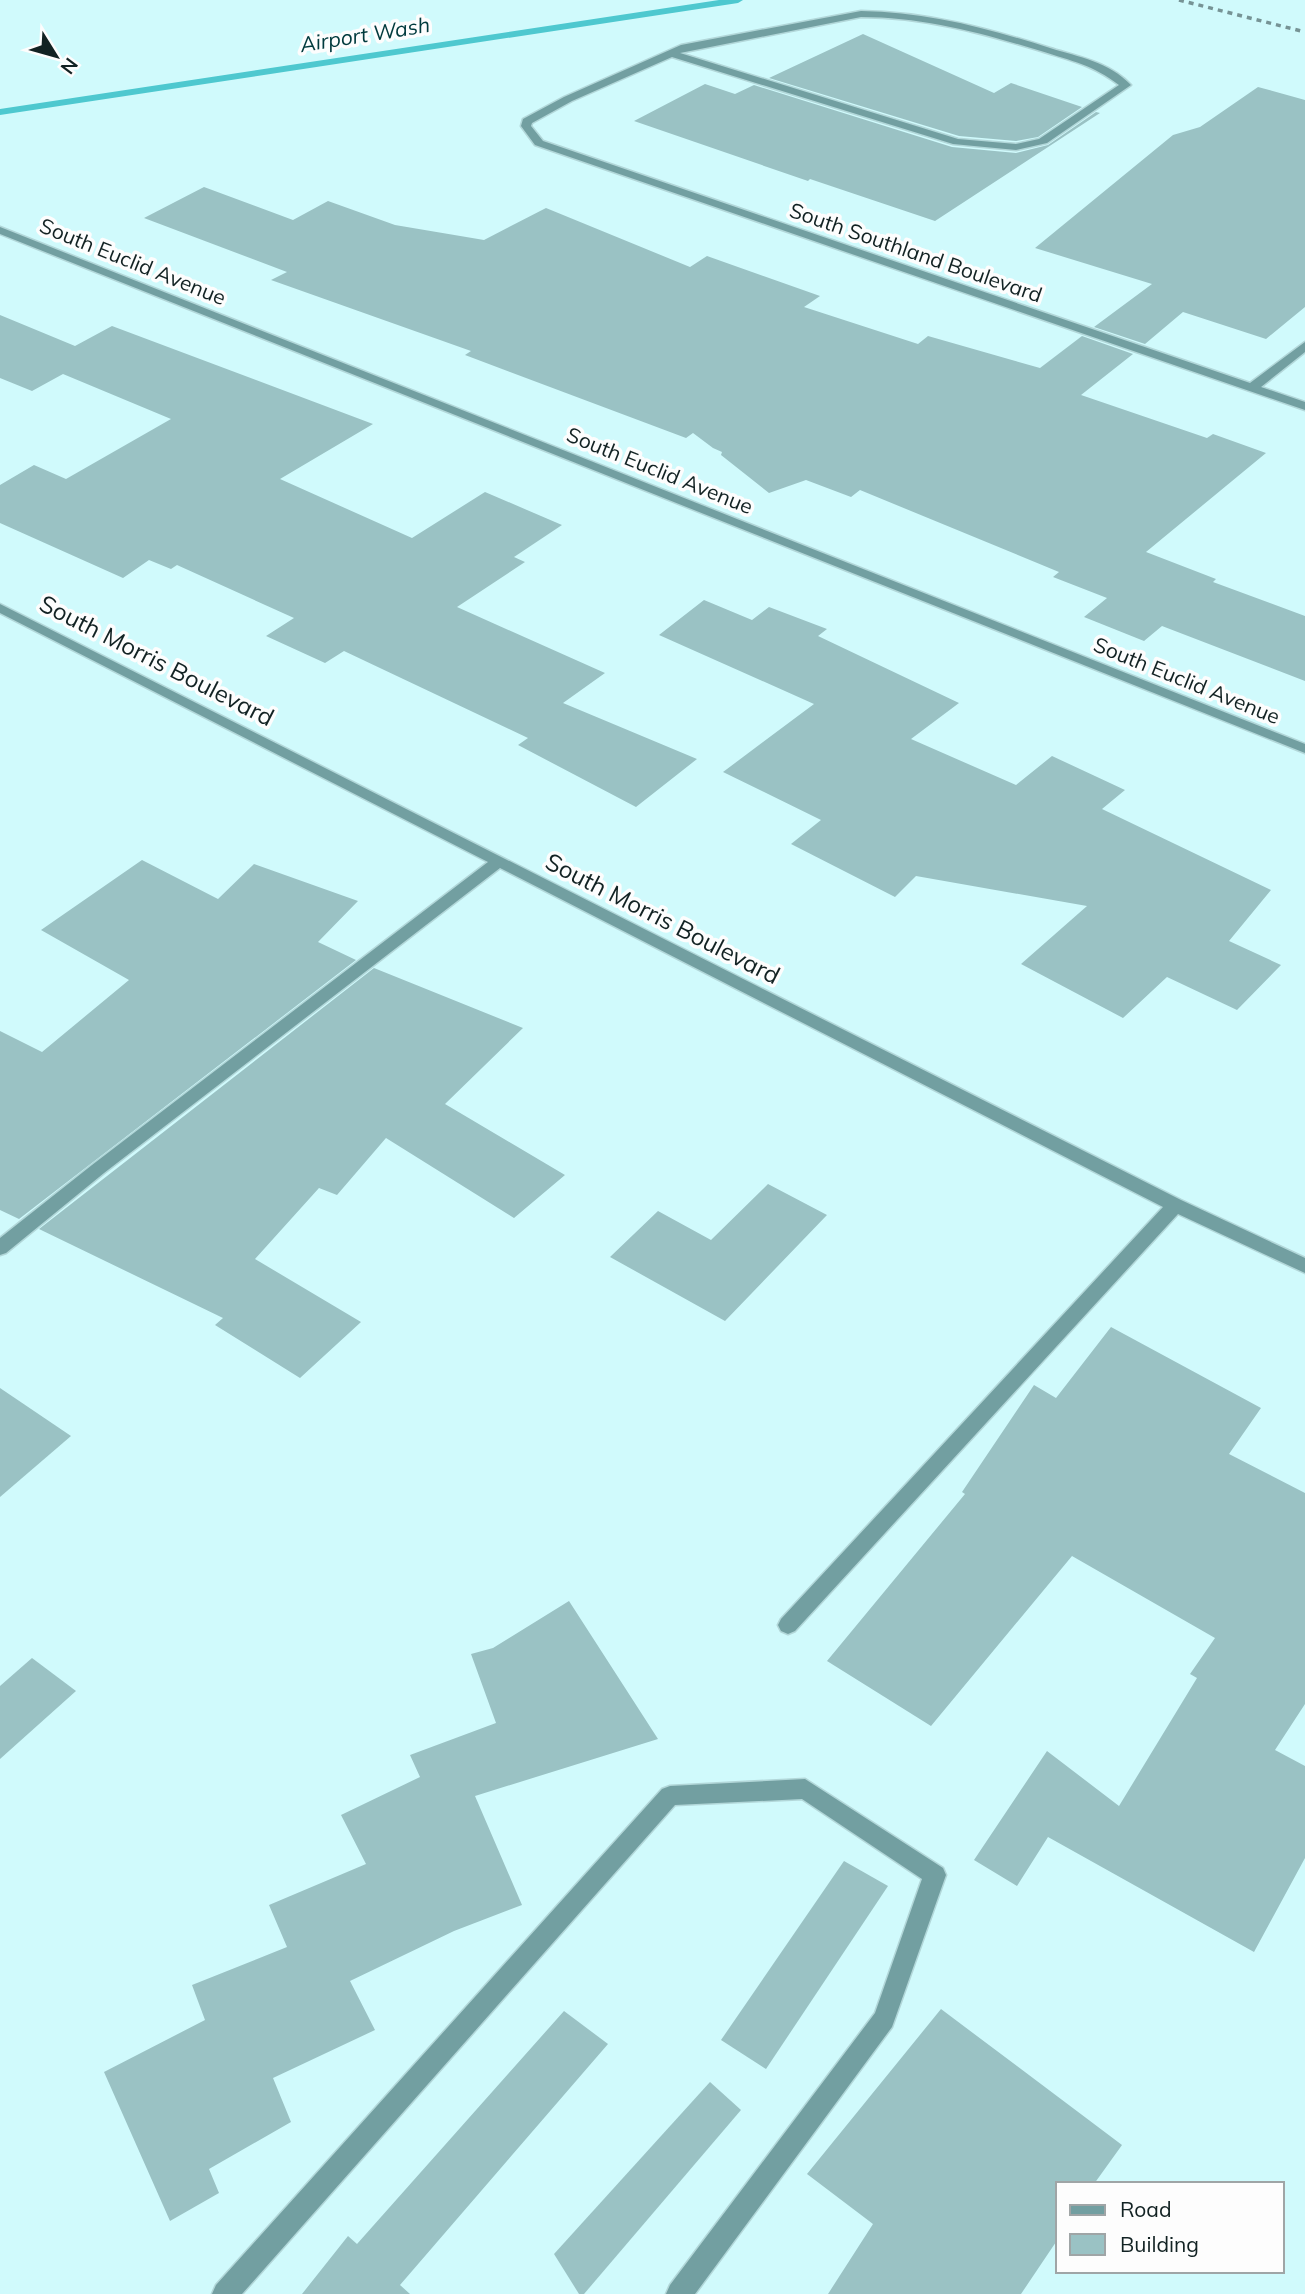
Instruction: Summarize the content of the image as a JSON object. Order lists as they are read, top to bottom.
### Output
{
  "streets": {
    "street": ["South Southland Boulevard", "South Euclid Avenue", "South Morris Boulevard"]
  },
  "water": ["Airport Wash"],
  "legend": ["Road", "Building"],
  "north": "bottom right"
}
